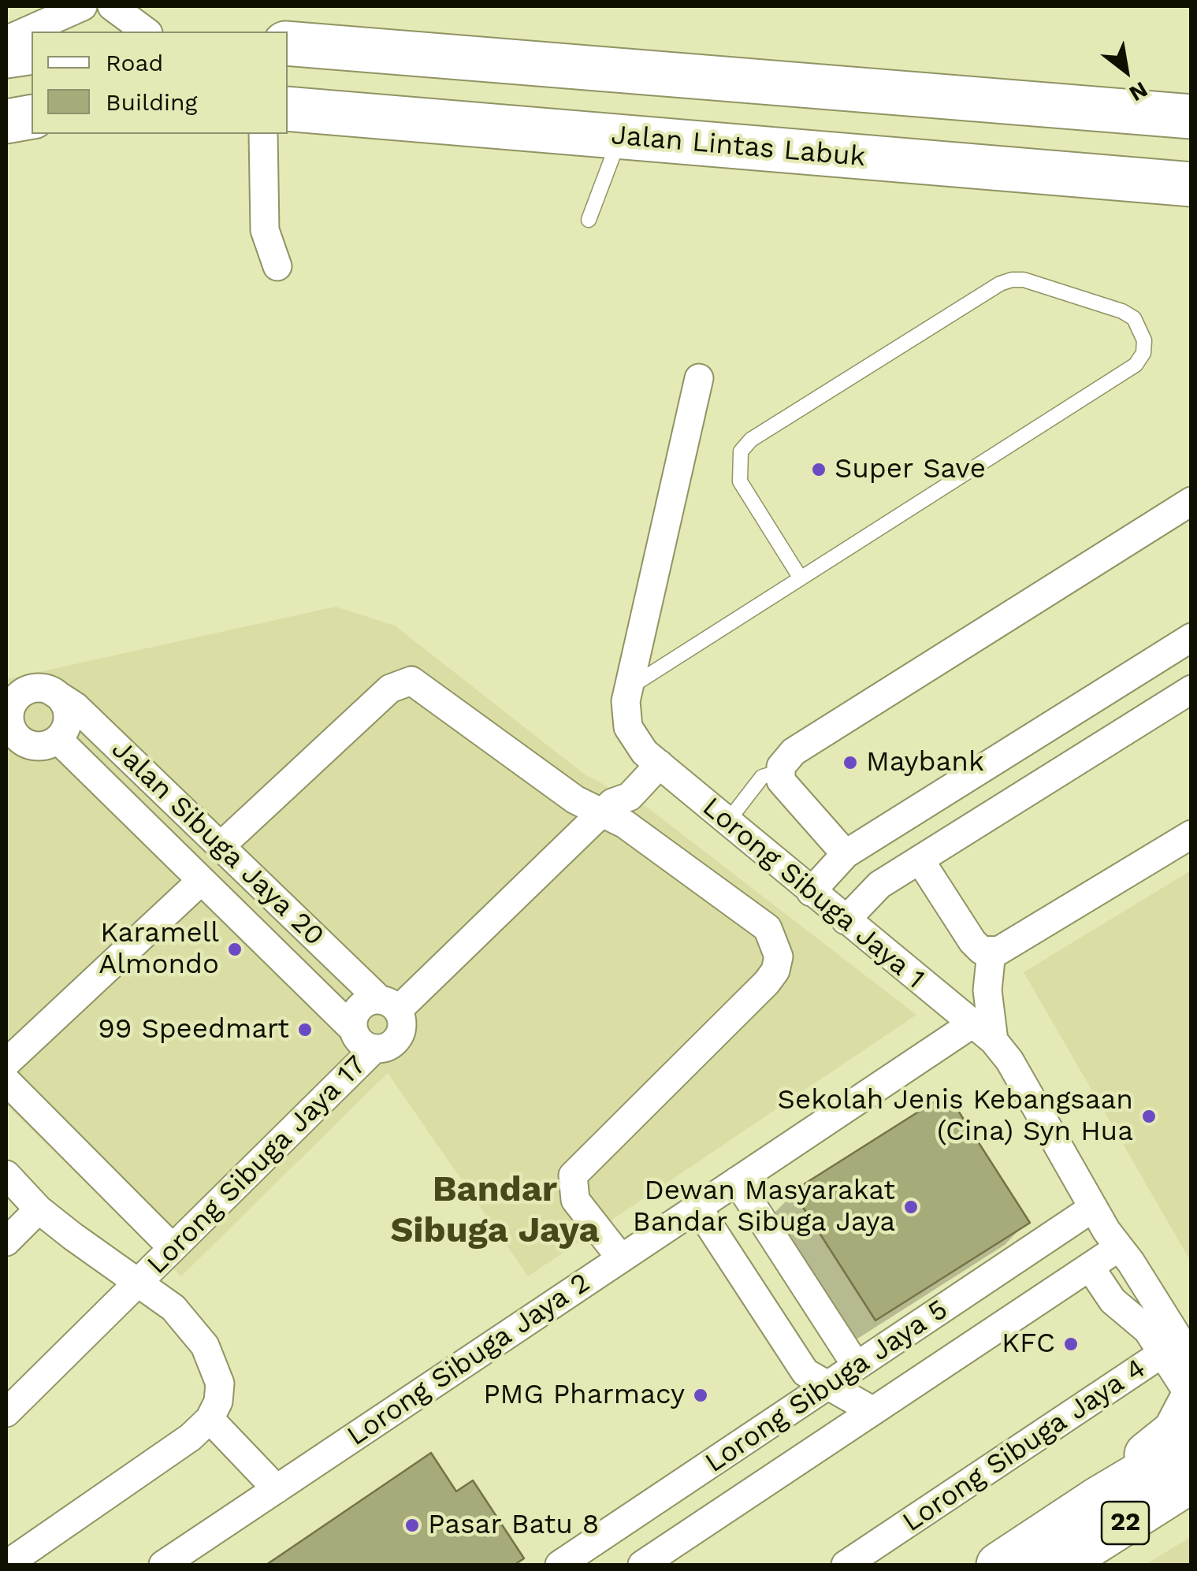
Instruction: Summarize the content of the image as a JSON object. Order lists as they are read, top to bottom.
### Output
{
  "streets": {
    "main road": ["Jalan Lintas Labuk", "22"],
    "street": [
      "Jalan Sibuga Jaya 20",
      "Lorong Sibuga Jaya 1",
      "Lorong Sibuga Jaya 17",
      "Lorong Sibuga Jaya 2",
      "Lorong Sibuga Jaya 5",
      "Lorong Sibuga Jaya 4"
    ]
  },
  "crossings": [
    ["Jalan Sibuga Jaya 20", "Lorong Sibuga Jaya 17"],
    ["Lorong Sibuga Jaya 1", "Lorong Sibuga Jaya 2"],
    ["Lorong Sibuga Jaya 1", "Lorong Sibuga Jaya 5"]
  ],
  "districts": ["Bandar Sibuga Jaya"],
  "places": [
    "Super Save",
    "Maybank",
    "Karamell Almondo",
    "99 Speedmart",
    "Sekolah Jenis Kebangsaan (Cina) Syn Hua",
    "Dewan Masyarakat Bandar Sibuga Jaya",
    "KFC",
    "PMG Pharmacy",
    "Pasar Batu 8"
  ],
  "legend": ["Road", "Building"],
  "north": "bottom right"
}
